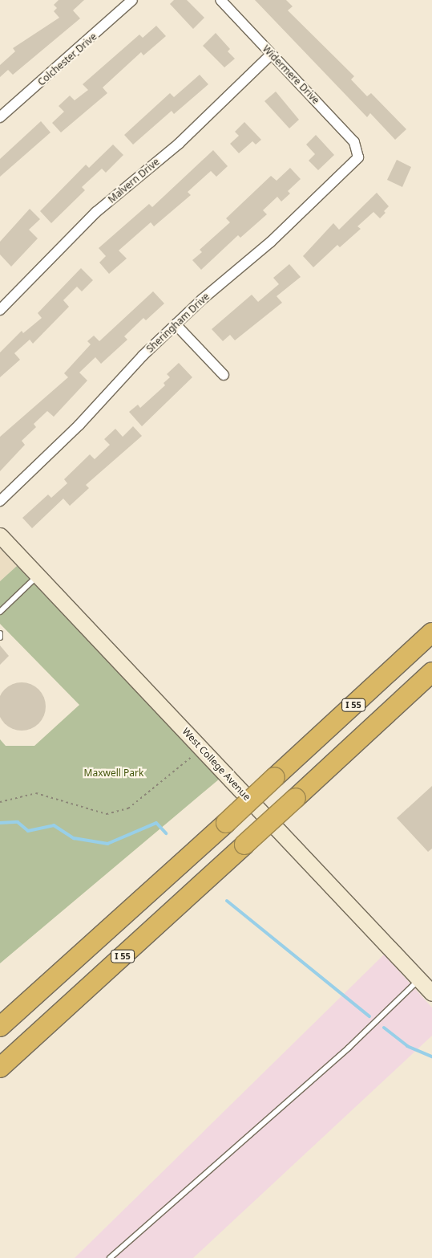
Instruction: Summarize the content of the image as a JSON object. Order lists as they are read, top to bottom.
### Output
{
  "streets": {
    "highway": ["I 55"],
    "main road": ["West College Avenue"],
    "street": [
      "Colchester Drive",
      "Widermere Drive",
      "Malvern Drive",
      "Sheringham Drive"
    ]
  },
  "crossings": [
    ["Widermere Drive", "Malvern Drive"],
    ["Widermere Drive", "Sheringham Drive"]
  ],
  "parks": ["Maxwell Park"]
}
